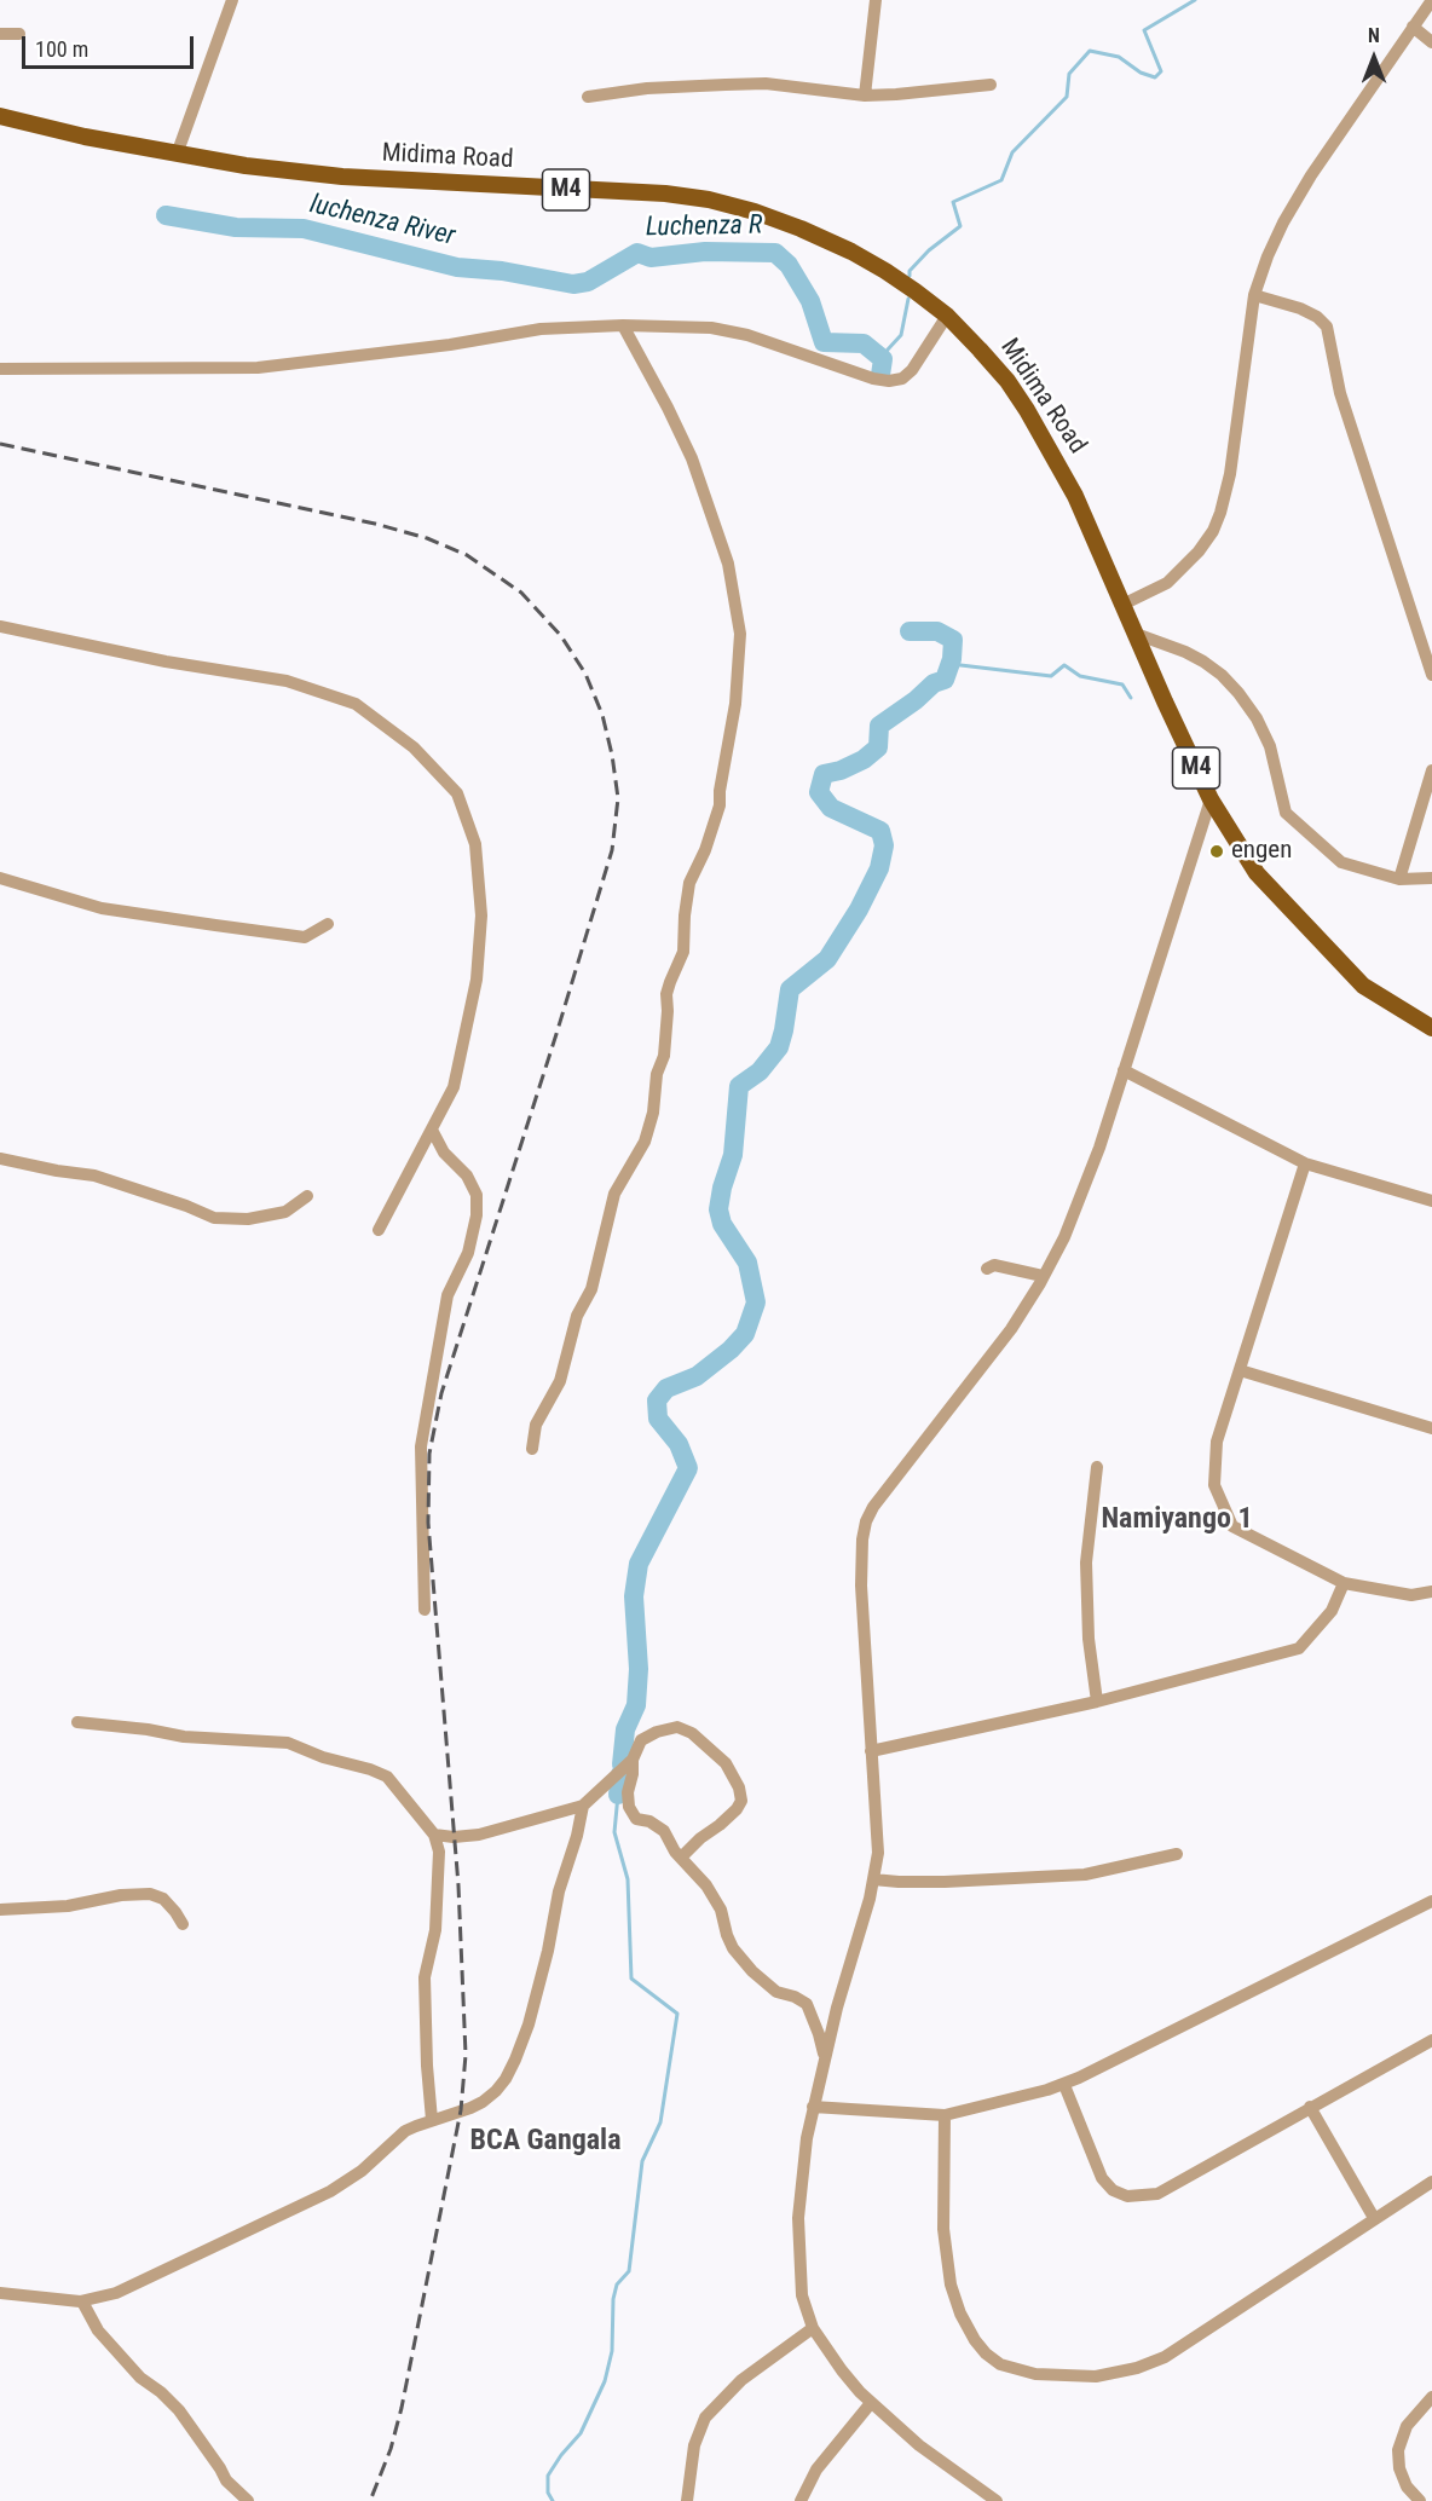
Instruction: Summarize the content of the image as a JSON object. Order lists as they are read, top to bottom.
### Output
{
  "streets": {
    "main road": ["Midima Road", "M4"]
  },
  "districts": ["Namiyango 1", "BCA Gangala"],
  "water": ["luchenza River", "Luchenza R"],
  "places": ["engen"],
  "scale_bar": "100 m",
  "north": "top"
}
